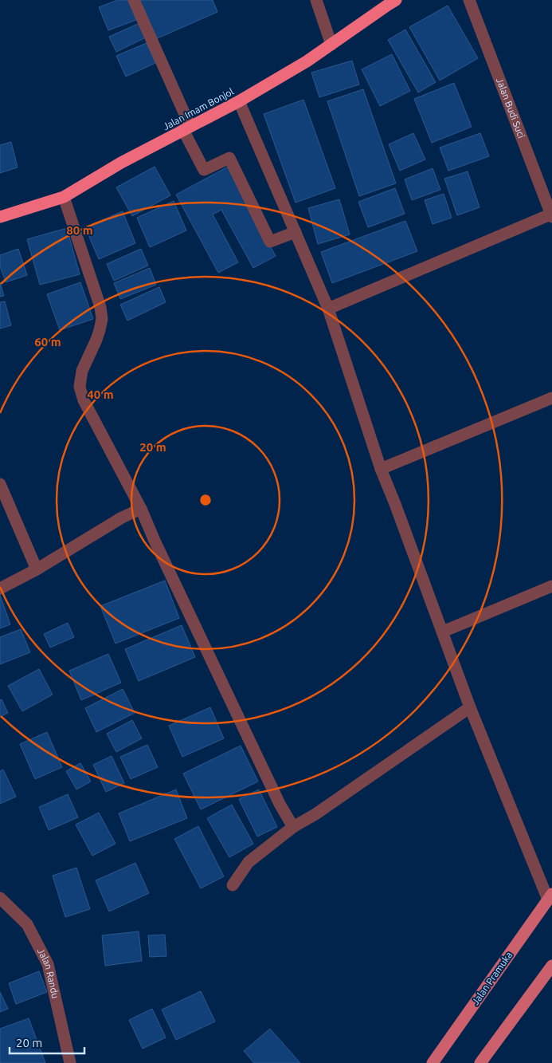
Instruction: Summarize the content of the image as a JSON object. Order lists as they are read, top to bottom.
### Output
{
  "streets": {
    "highway": ["Jalan Imam Bonjol"],
    "main road": ["Jalan Pramuka"],
    "street": ["Jalan Budi Suci", "Jalan Randu"]
  },
  "scale_bar": "20 m",
  "rings": [
    "80 m",
    "60 m",
    "40 m",
    "20 m"
  ]
}
